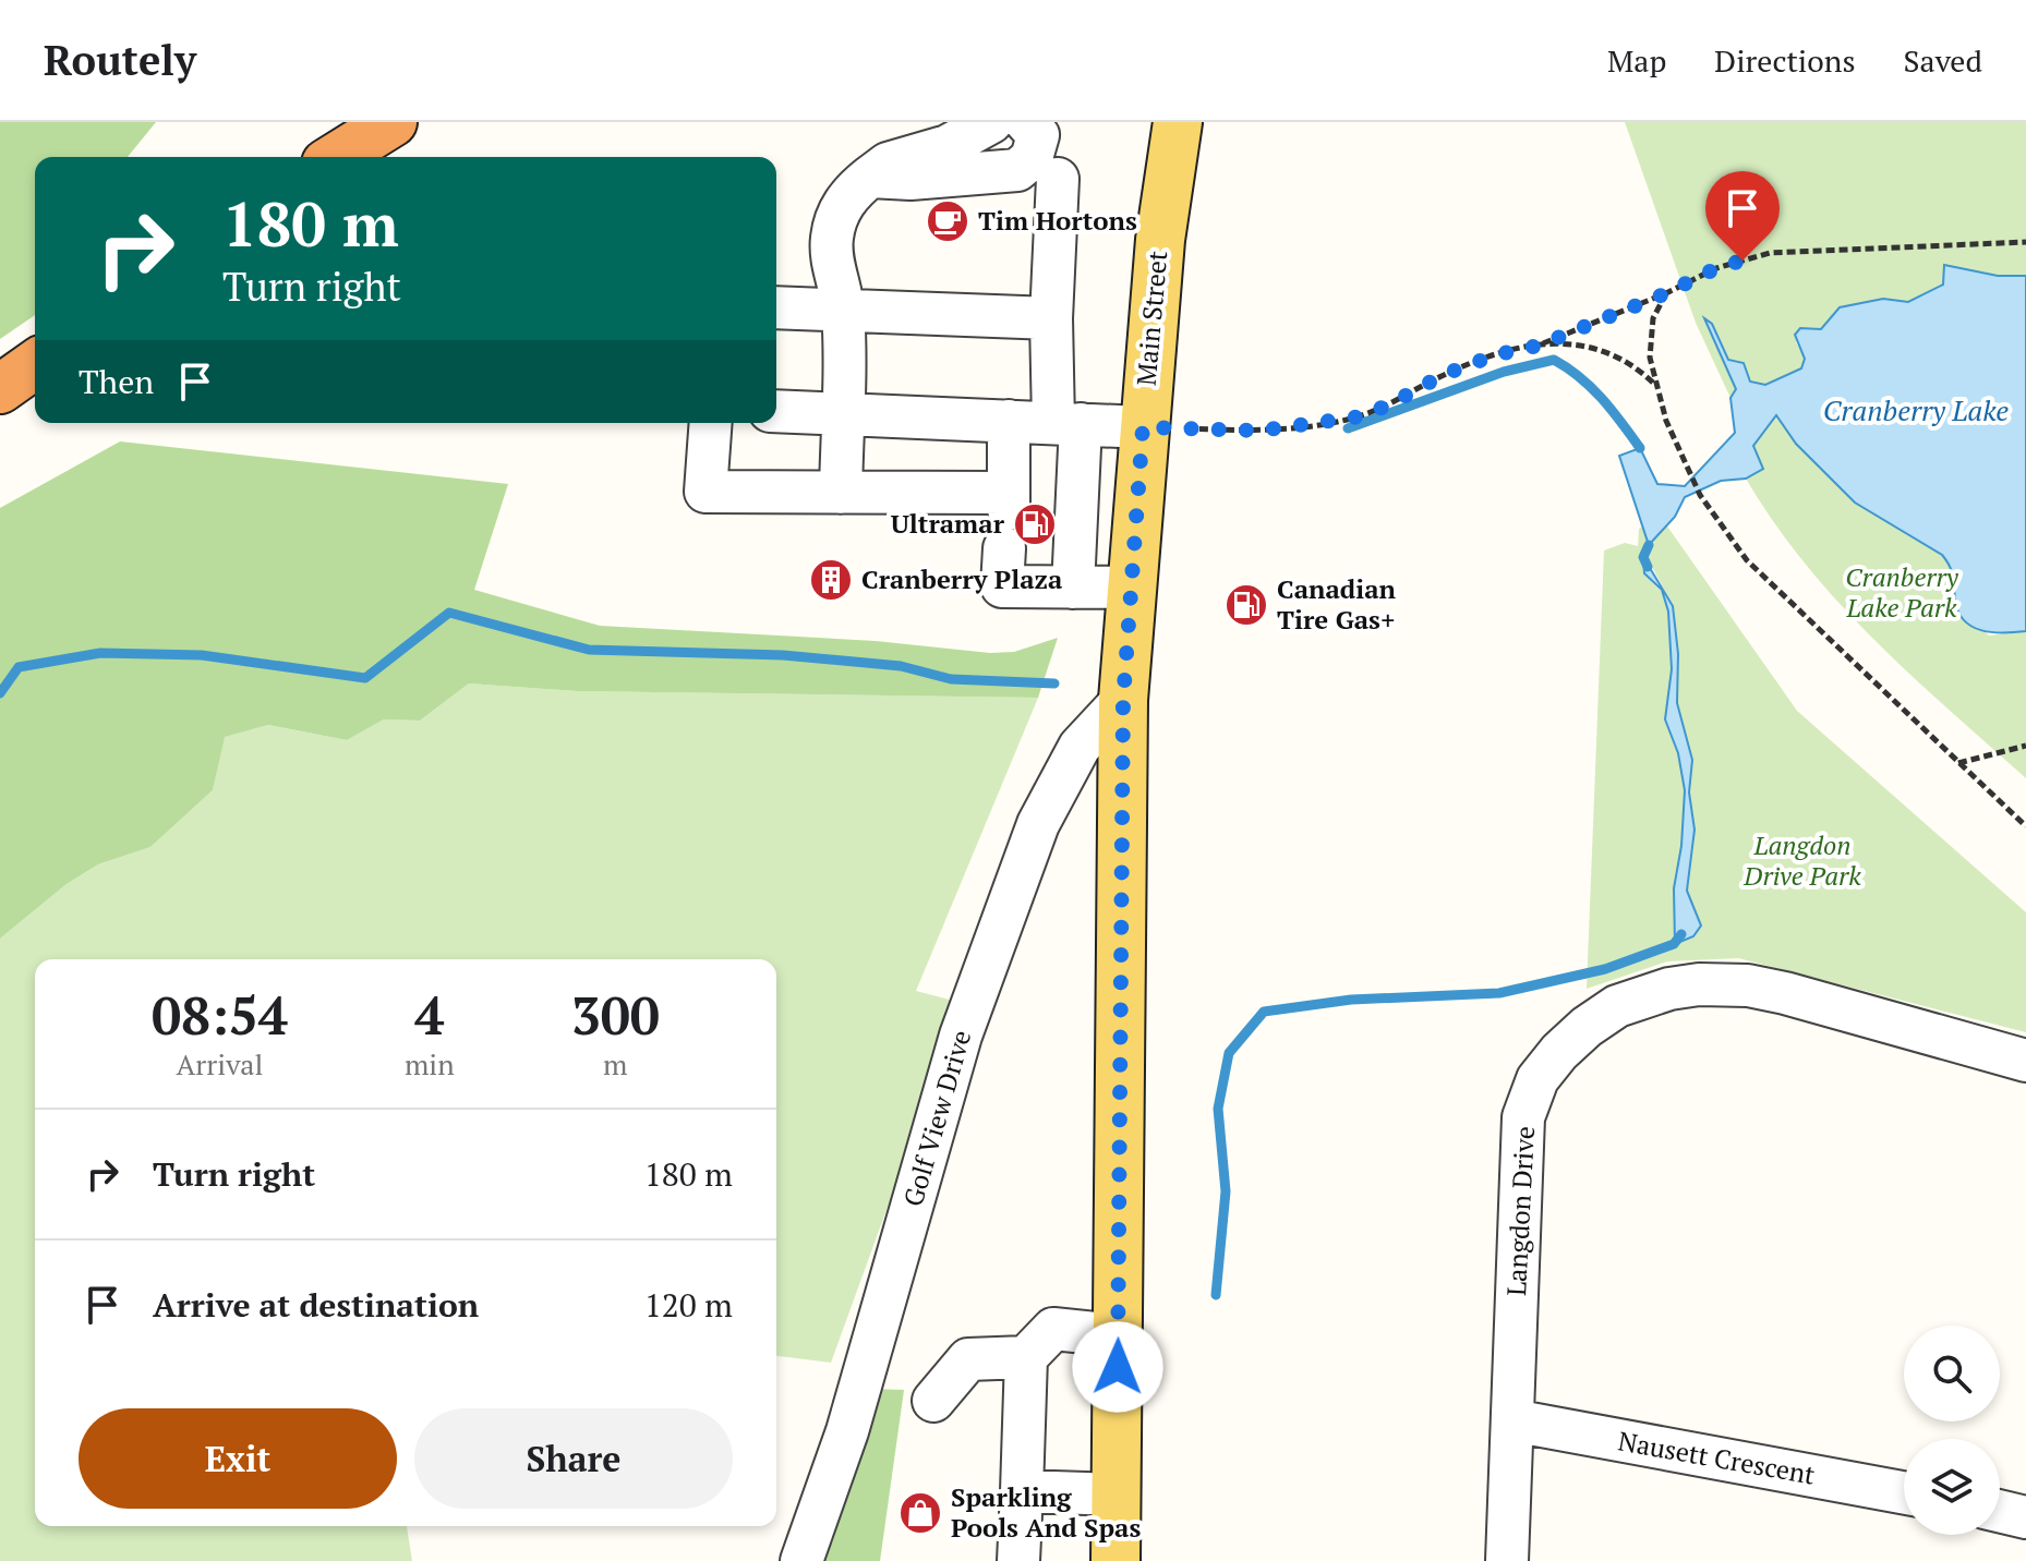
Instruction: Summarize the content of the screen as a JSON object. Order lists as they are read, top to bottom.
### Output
{
  "streets": {
    "main road": ["Main Street"],
    "street": ["Golf View Drive", "Langdon Drive", "Nausett Crescent"]
  },
  "crossings": [
    ["Main Street", "Golf View Drive"],
    ["Langdon Drive", "Nausett Crescent"]
  ],
  "water": ["Cranberry Lake"],
  "parks": ["Cranberry Lake Park", "Langdon Drive Park"],
  "places": {
    "cafe": ["Tim Hortons"],
    "fuel station": ["Ultramar", "Canadian Tire Gas+"],
    "building": ["Cranberry Plaza"],
    "shop": ["Sparkling Pools And Spas"]
  },
  "page": {
    "header": "Routely",
    "nav": ["Map", "Directions", "Saved"],
    "turn": ["180 m", "Turn right"],
    "then": "Then",
    "eta": [
      "08:54",
      "Arrival",
      "4",
      "min",
      "300",
      "m"
    ],
    "list": [
      {
        "name": "Turn right",
        "value": "180 m"
      },
      {
        "name": "Arrive at destination",
        "value": "120 m"
      }
    ],
    "buttons": ["Exit", "Share"]
  }
}
